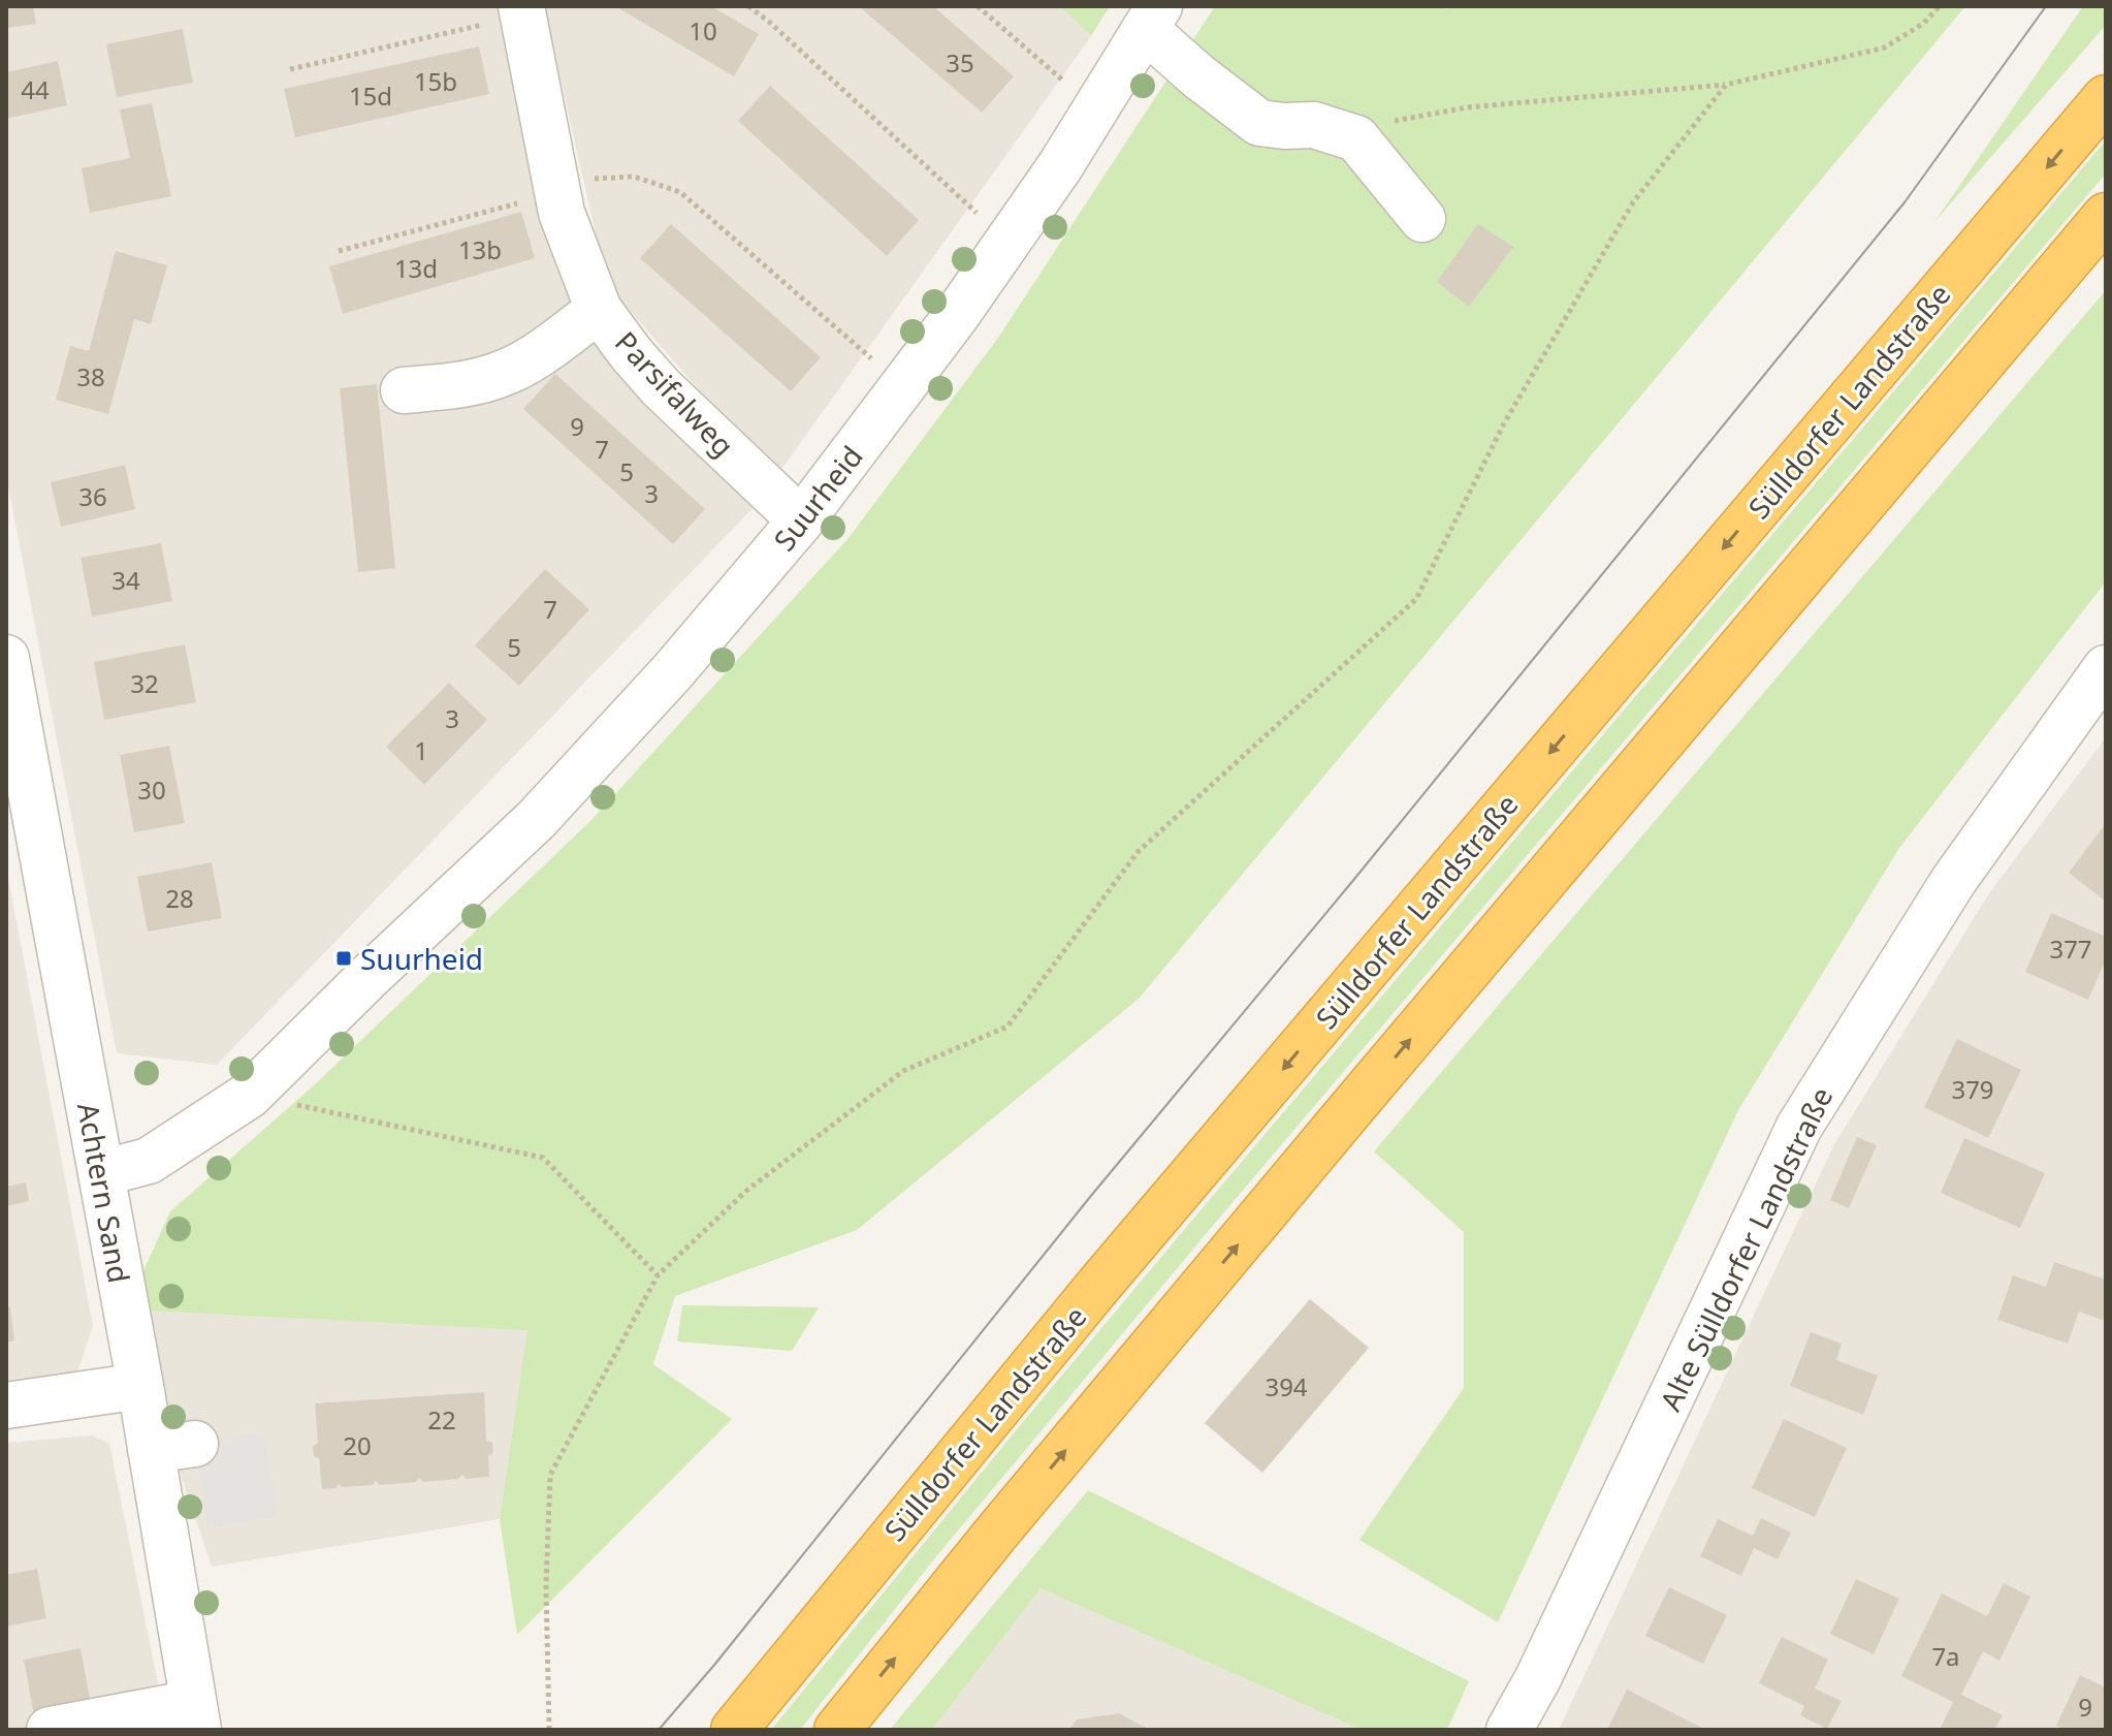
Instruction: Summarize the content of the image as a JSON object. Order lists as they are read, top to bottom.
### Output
{
  "streets": {
    "highway": ["Sülldorfer Landstraße"],
    "street": [
      "Parsifalweg",
      "Suurheid",
      "Achtern Sand",
      "Alte Sülldorfer Landstraße"
    ]
  },
  "crossings": [
    ["Parsifalweg", "Suurheid"],
    ["Suurheid", "Achtern Sand"]
  ],
  "places": {
    "transit": ["Suurheid"]
  },
  "house_numbers": [
    "10",
    "35",
    "15b",
    "44",
    "15d",
    "13b",
    "13d",
    "38",
    "9",
    "7",
    "5",
    "3",
    "36",
    "34",
    "7",
    "5",
    "32",
    "3",
    "1",
    "30",
    "28",
    "377",
    "379",
    "394",
    "22",
    "20",
    "7a",
    "9"
  ]
}
